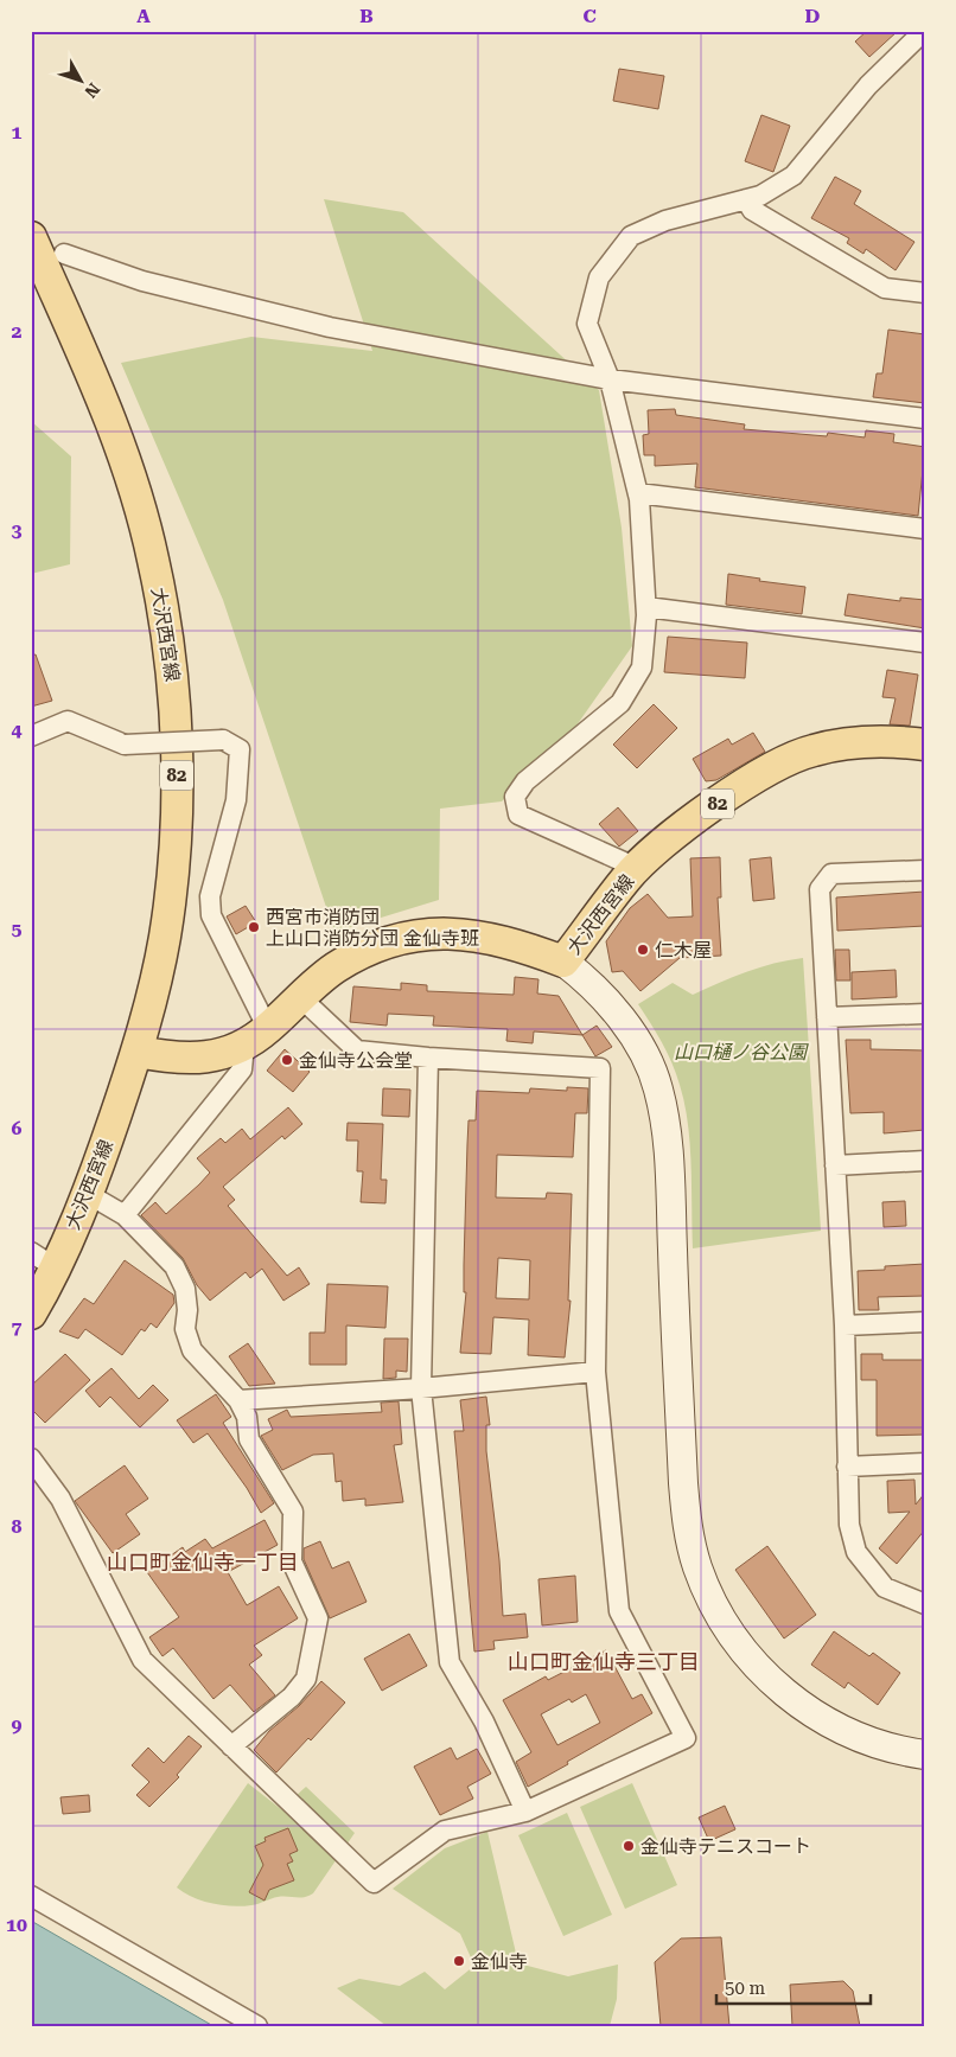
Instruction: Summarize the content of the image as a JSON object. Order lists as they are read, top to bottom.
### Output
{
  "streets": {
    "main road": ["大沢西宮線", "82"]
  },
  "districts": ["山口町金仙寺一丁目", "山口町金仙寺三丁目"],
  "parks": ["山口樋ノ谷公園"],
  "places": [
    "西宮市消防団 上山口消防分団 金仙寺班",
    "仁木屋",
    "金仙寺公会堂",
    "金仙寺テニスコート",
    "金仙寺"
  ],
  "scale_bar": "50 m",
  "north": "bottom right",
  "grid": {
    "columns": [
      "A",
      "B",
      "C",
      "D"
    ],
    "rows": [
      "1",
      "2",
      "3",
      "4",
      "5",
      "6",
      "7",
      "8",
      "9",
      "10"
    ]
  }
}
